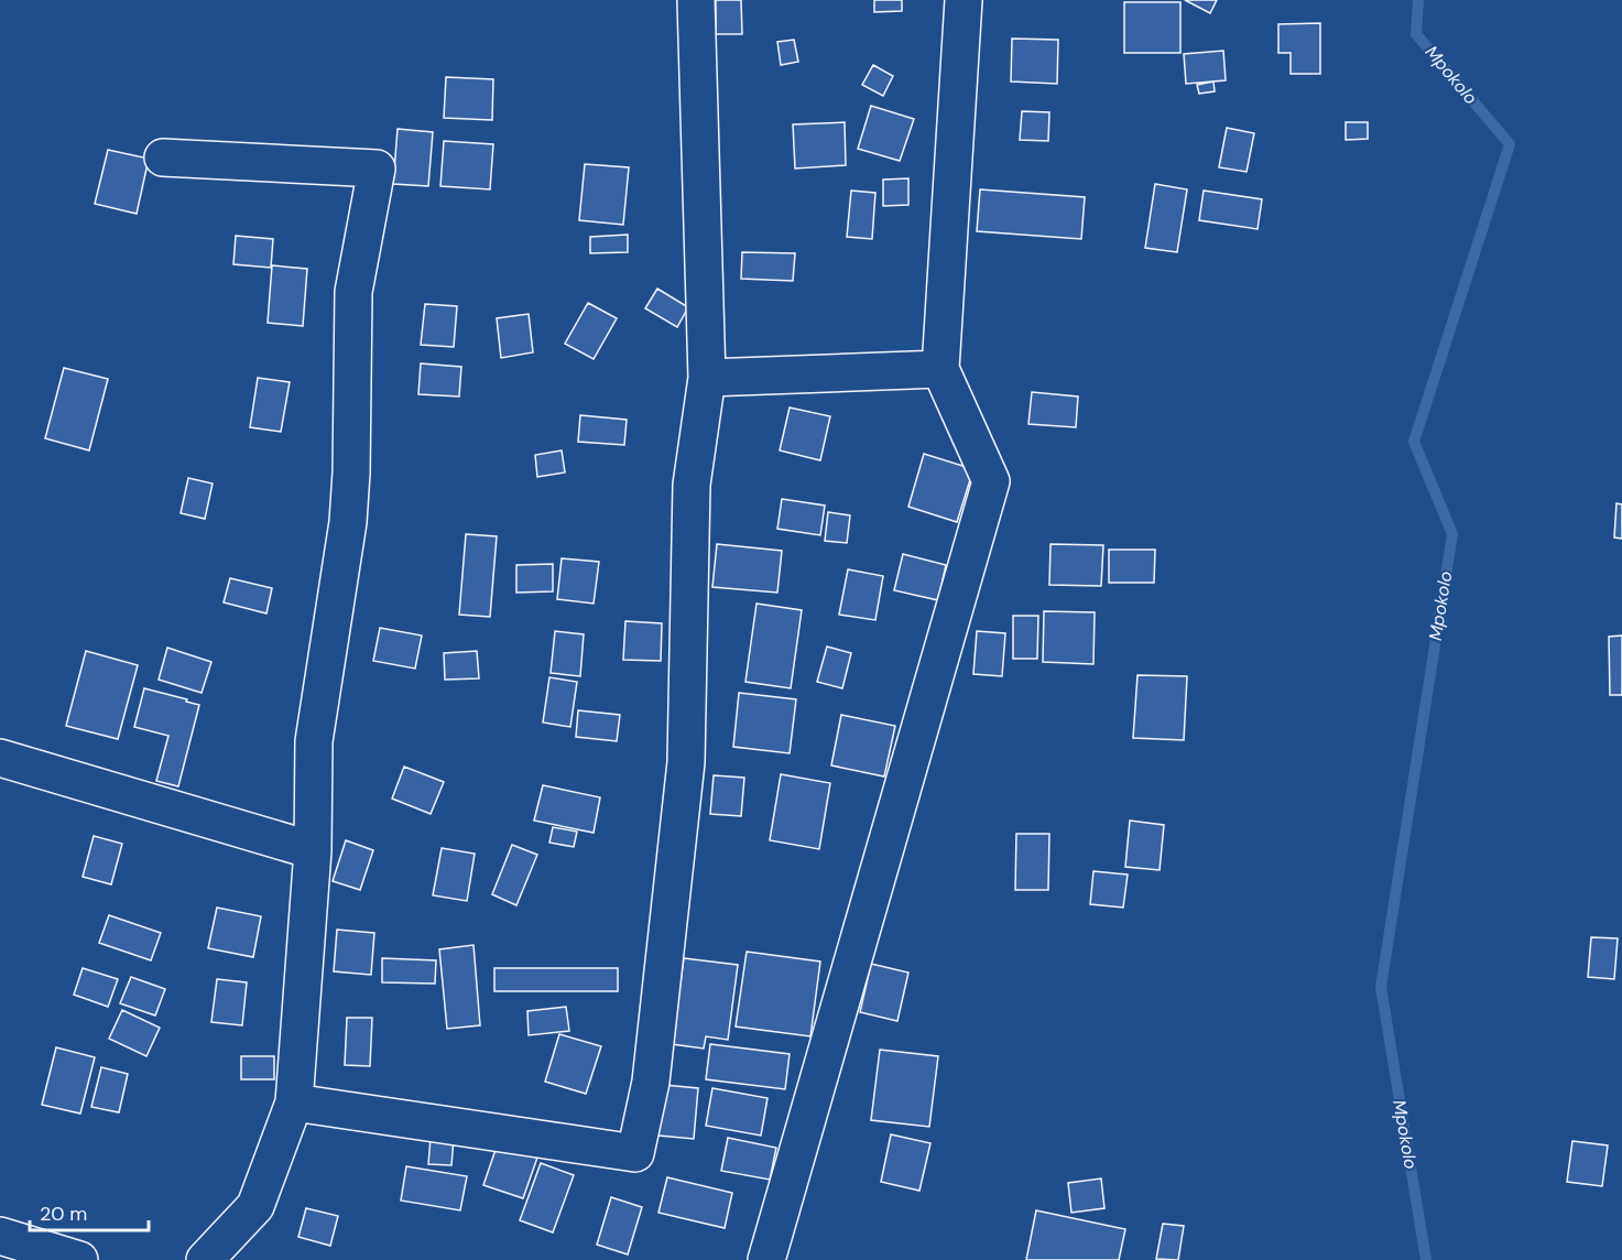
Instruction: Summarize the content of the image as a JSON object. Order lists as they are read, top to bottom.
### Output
{
  "water": ["Mpokolo"],
  "scale_bar": "20 m"
}
